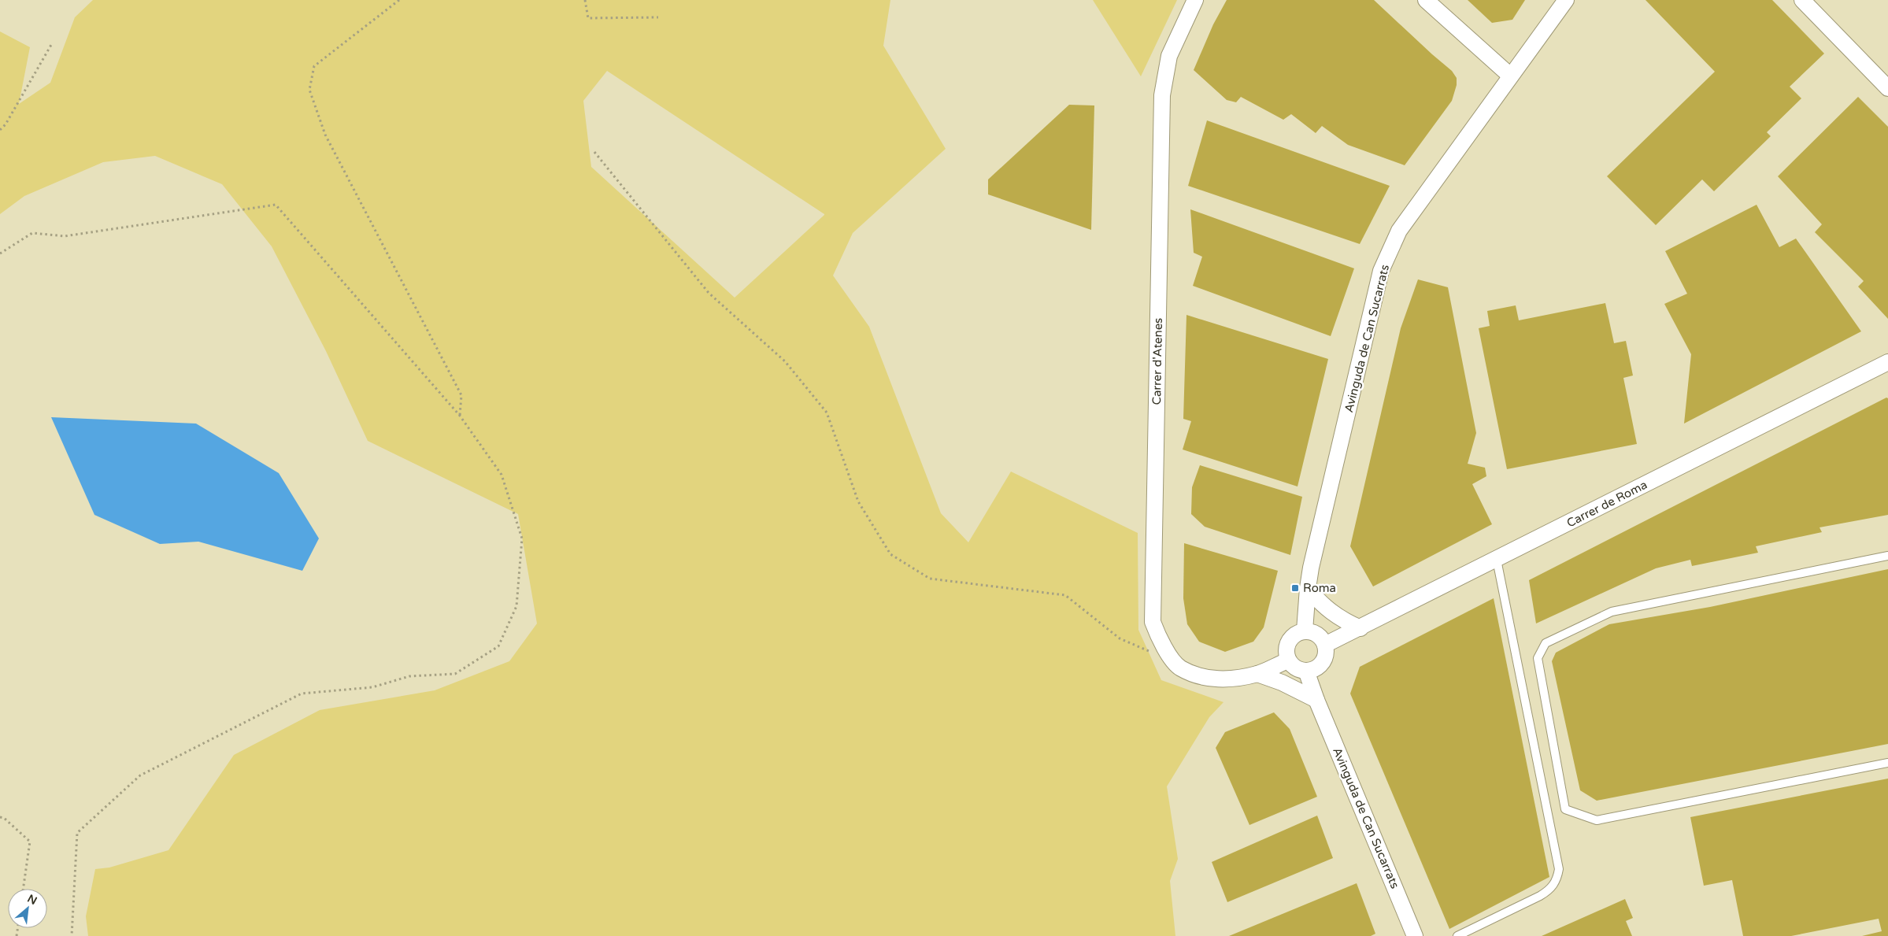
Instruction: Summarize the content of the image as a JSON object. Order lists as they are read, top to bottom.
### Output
{
  "streets": {
    "street": ["Avinguda de Can Sucarrats", "Carrer d'Atenes", "Carrer de Roma"]
  },
  "crossings": [
    ["Avinguda de Can Sucarrats", "Carrer de Roma"]
  ],
  "places": {
    "transit": ["Roma"]
  },
  "north": "top right"
}
